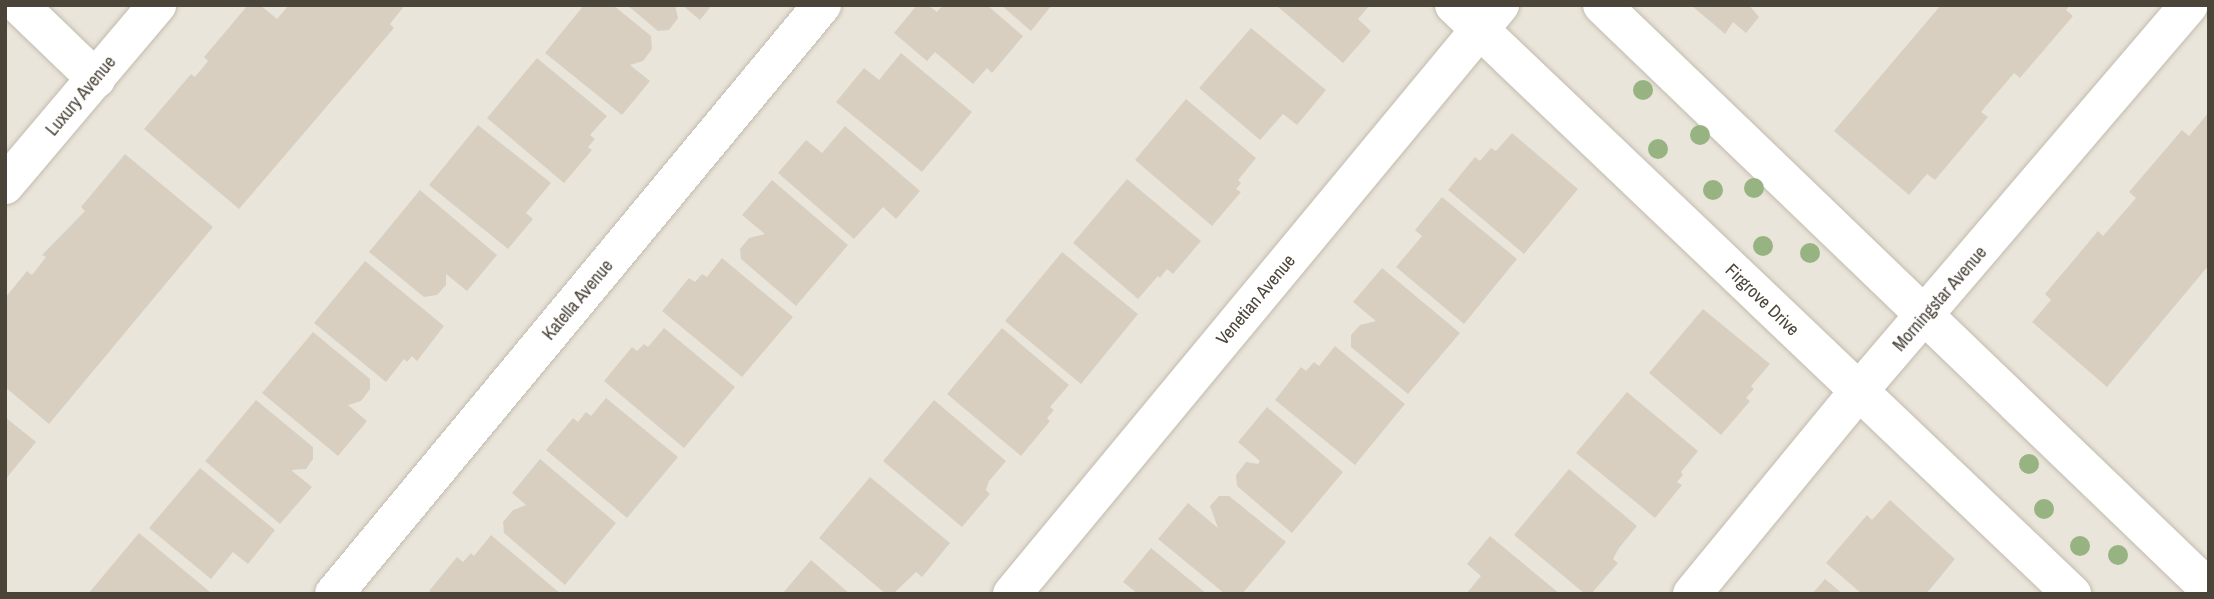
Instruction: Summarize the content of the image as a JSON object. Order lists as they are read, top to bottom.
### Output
{
  "streets": {
    "street": [
      "Luxury Avenue",
      "Morningstar Avenue",
      "Katella Avenue",
      "Venetian Avenue",
      "Firgrove Drive"
    ]
  },
  "crossings": [
    ["Morningstar Avenue", "Firgrove Drive"],
    ["Venetian Avenue", "Firgrove Drive"]
  ]
}
